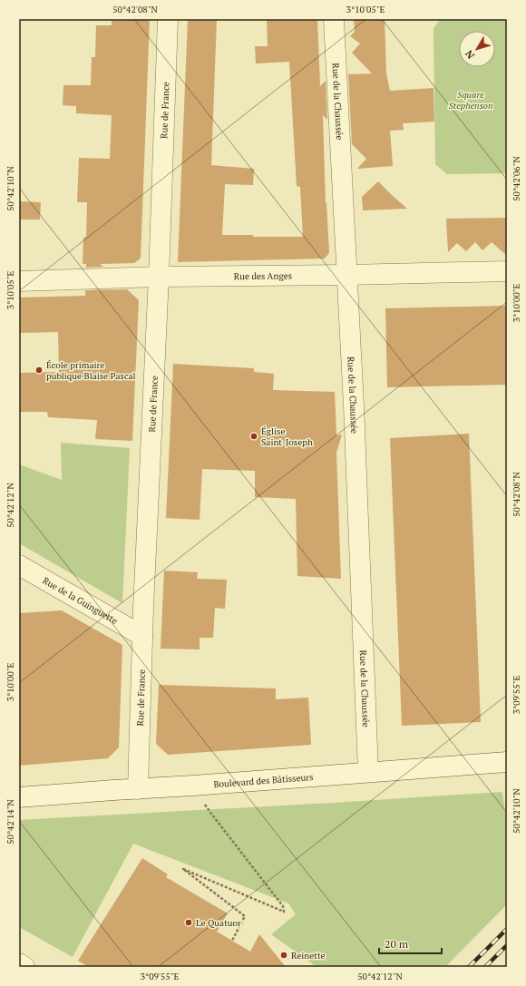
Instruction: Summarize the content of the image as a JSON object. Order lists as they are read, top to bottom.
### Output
{
  "streets": {
    "street": [
      "Rue de la Chaussée",
      "Rue de France",
      "Rue des Anges",
      "Rue de la Guinguette",
      "Boulevard des Bâtisseurs"
    ]
  },
  "crossings": [
    ["Rue de la Chaussée", "Rue des Anges"],
    ["Rue de la Chaussée", "Boulevard des Bâtisseurs"],
    ["Rue de France", "Rue des Anges"],
    ["Rue de France", "Rue de la Guinguette"],
    ["Rue de France", "Boulevard des Bâtisseurs"]
  ],
  "parks": ["Square Stephenson"],
  "places": [
    "École primaire publique Blaise Pascal",
    "Église Saint-Joseph",
    "Le Quatuor",
    "Reinette"
  ],
  "scale_bar": "20 m",
  "north": "bottom left",
  "coordinates": [
    "50°42'08\"N",
    "3°10'05\"E",
    "50°42'06\"N",
    "50°42'10\"N",
    "3°10'00\"E",
    "50°42'12\"N",
    "3°09'55\"E",
    "50°42'14\"N"
  ]
}
